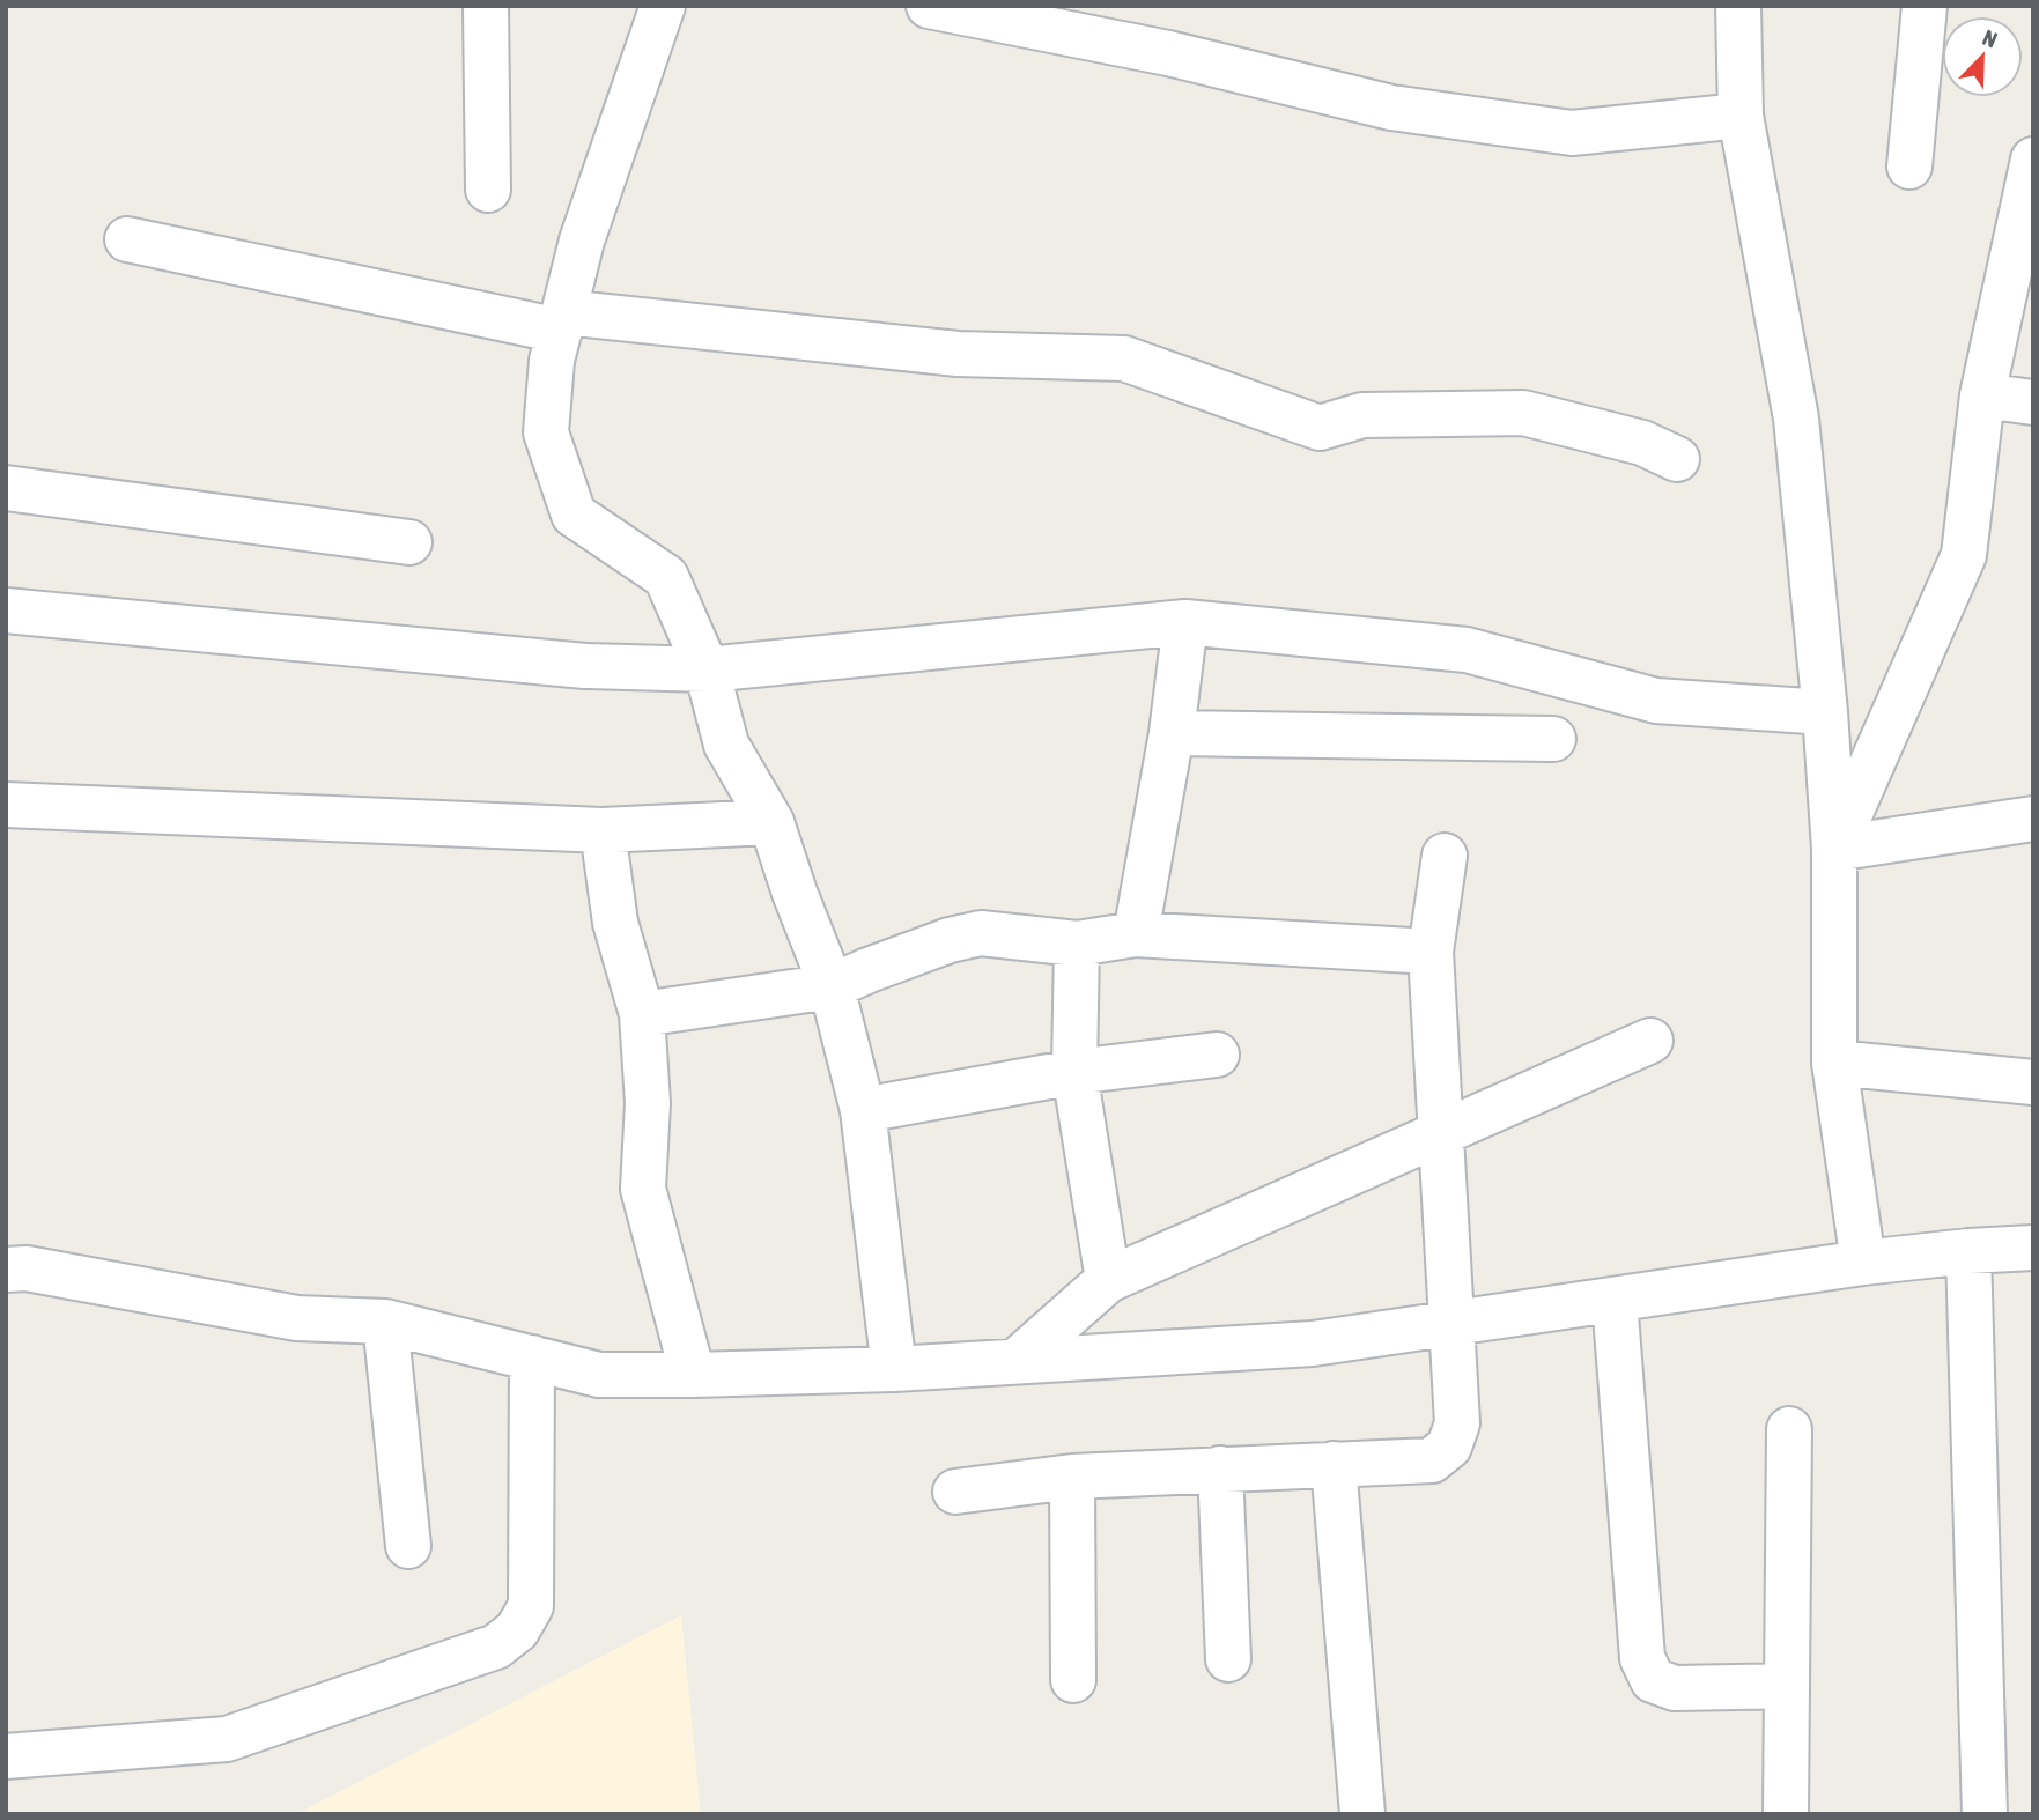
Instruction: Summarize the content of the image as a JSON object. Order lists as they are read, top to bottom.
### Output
{
  "north": "top right"
}
